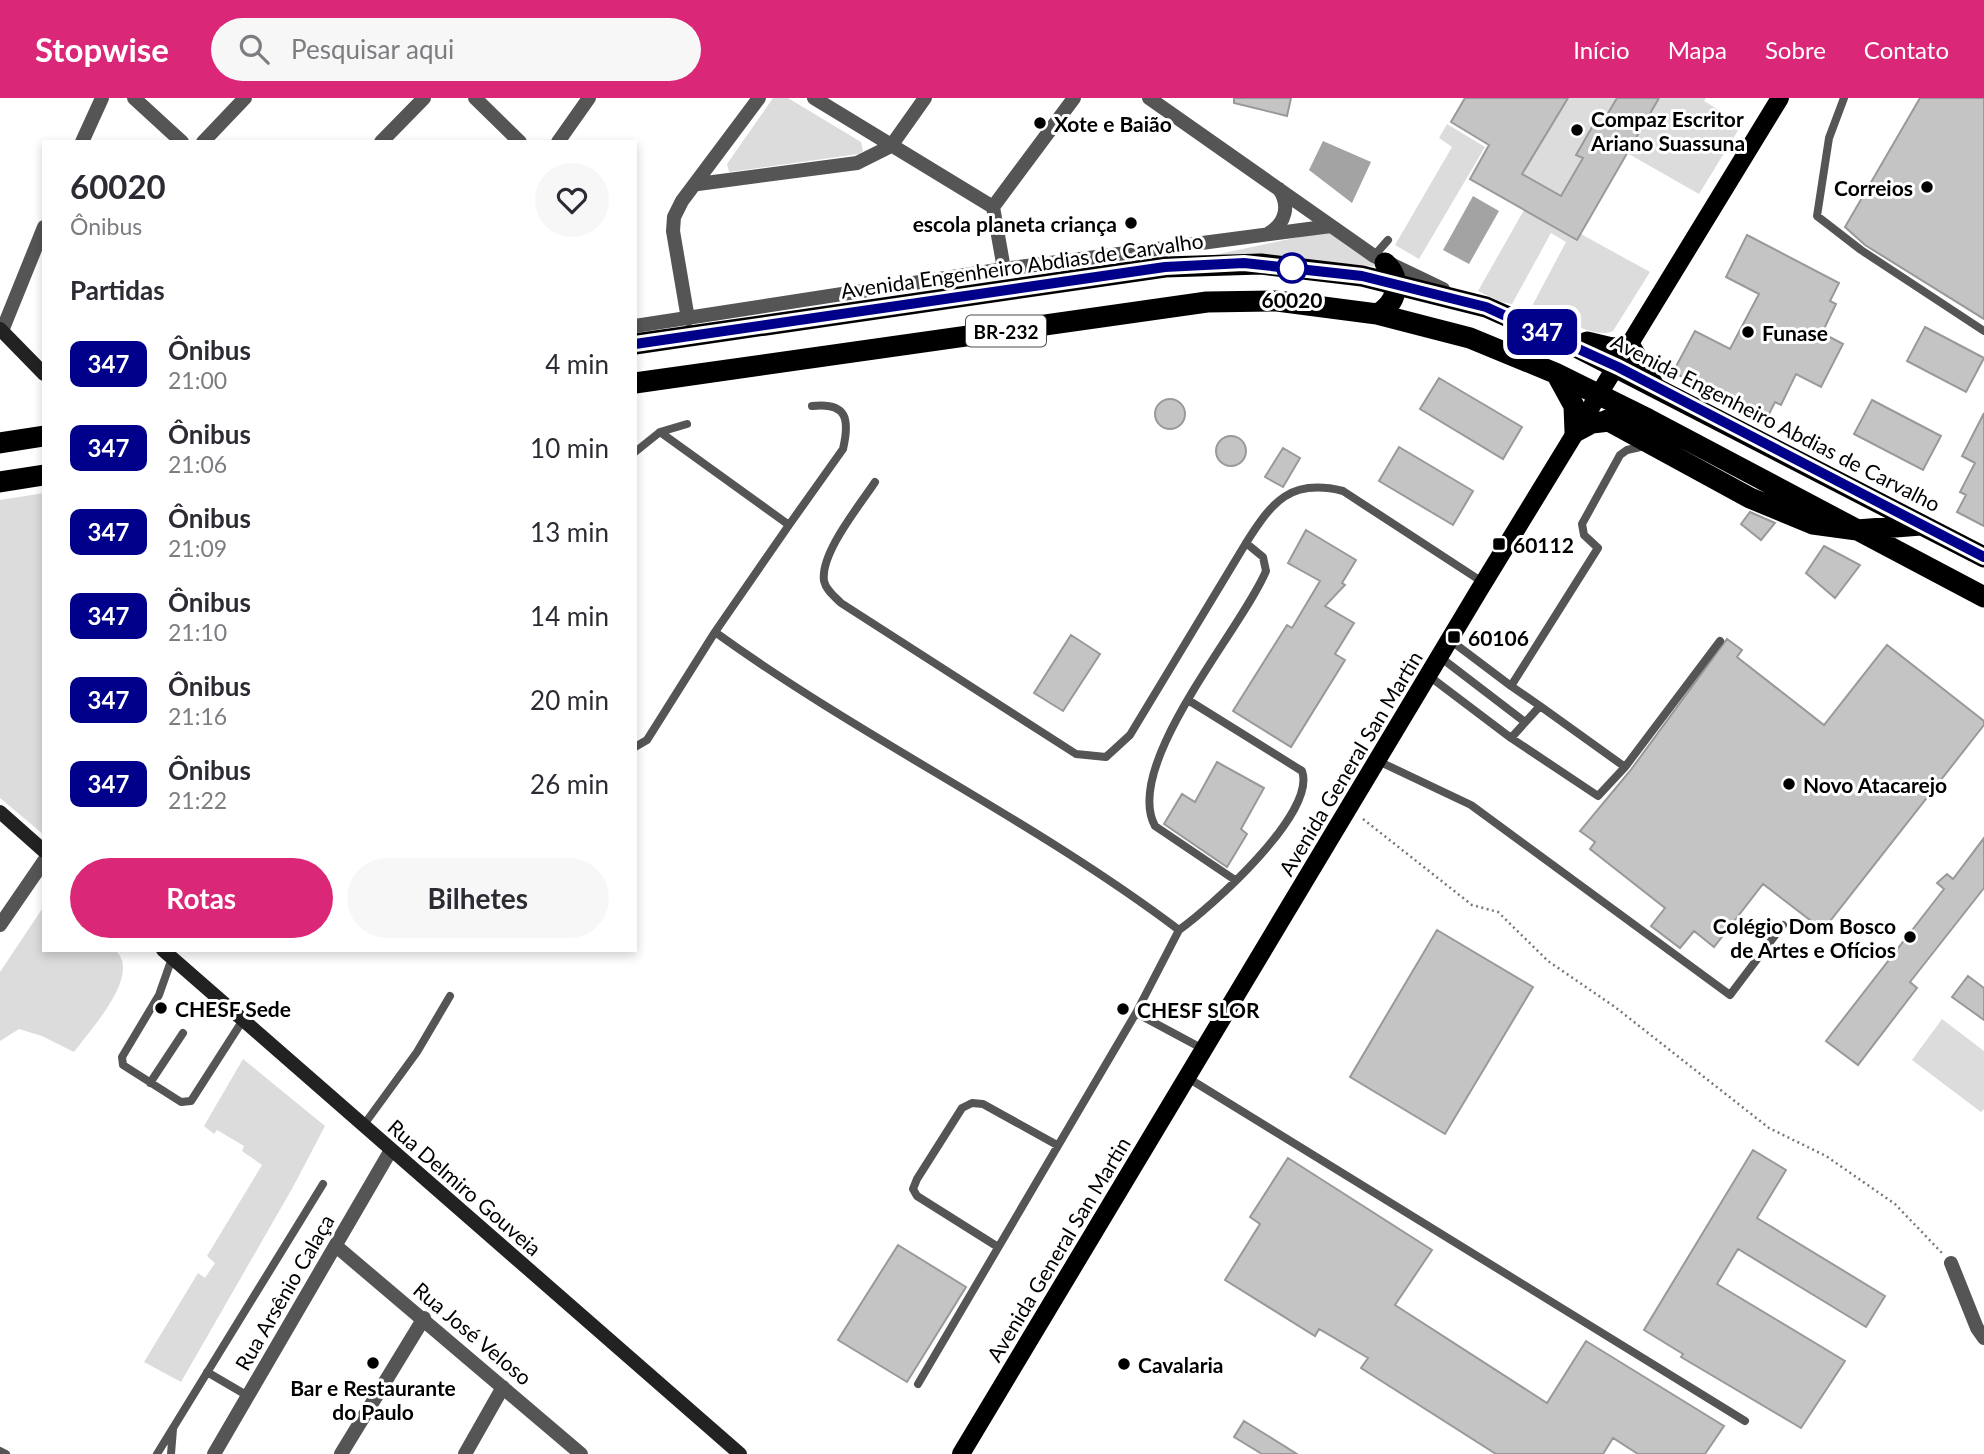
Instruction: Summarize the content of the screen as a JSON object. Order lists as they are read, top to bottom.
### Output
{
  "streets": {
    "highway": ["Avenida Engenheiro Abdias de Carvalho", "BR-232"],
    "main road": ["Avenida General San Martin"],
    "street": ["Rua Delmiro Gouveia", "Rua Arsênio Calaça", "Rua José Veloso"]
  },
  "crossings": [
    ["Avenida Engenheiro Abdias de Carvalho", "Avenida General San Martin"],
    ["BR-232", "Avenida General San Martin"],
    ["Rua Delmiro Gouveia", "Rua Arsênio Calaça"],
    ["Rua Arsênio Calaça", "Rua José Veloso"]
  ],
  "places": {
    "other": [
      "Xote e Baião",
      "Compaz Escritor Ariano Suassuna",
      "Correios",
      "escola planeta criança",
      "60020",
      "Funase",
      "Novo Atacarejo",
      "Colégio Dom Bosco de Artes e Ofícios",
      "CHESF Sede",
      "CHESF SLOR",
      "Bar e Restaurante do Paulo",
      "Cavalaria"
    ],
    "transit": ["60112", "60106"]
  },
  "lines": ["bus line 347"],
  "page": {
    "header": "Stopwise",
    "search": "Pesquisar aqui",
    "nav": [
      "Início",
      "Mapa",
      "Sobre",
      "Contato"
    ],
    "on_map": "347",
    "heading": [
      ["60020", "Ônibus"],
      "Partidas"
    ],
    "list": [
      {
        "mark": "347",
        "name": "Ônibus",
        "note": "21:00",
        "value": "4 min"
      },
      {
        "mark": "347",
        "name": "Ônibus",
        "note": "21:06",
        "value": "10 min"
      },
      {
        "mark": "347",
        "name": "Ônibus",
        "note": "21:09",
        "value": "13 min"
      },
      {
        "mark": "347",
        "name": "Ônibus",
        "note": "21:10",
        "value": "14 min"
      },
      {
        "mark": "347",
        "name": "Ônibus",
        "note": "21:16",
        "value": "20 min"
      },
      {
        "mark": "347",
        "name": "Ônibus",
        "note": "21:22",
        "value": "26 min"
      }
    ],
    "buttons": ["Rotas", "Bilhetes"]
  }
}
